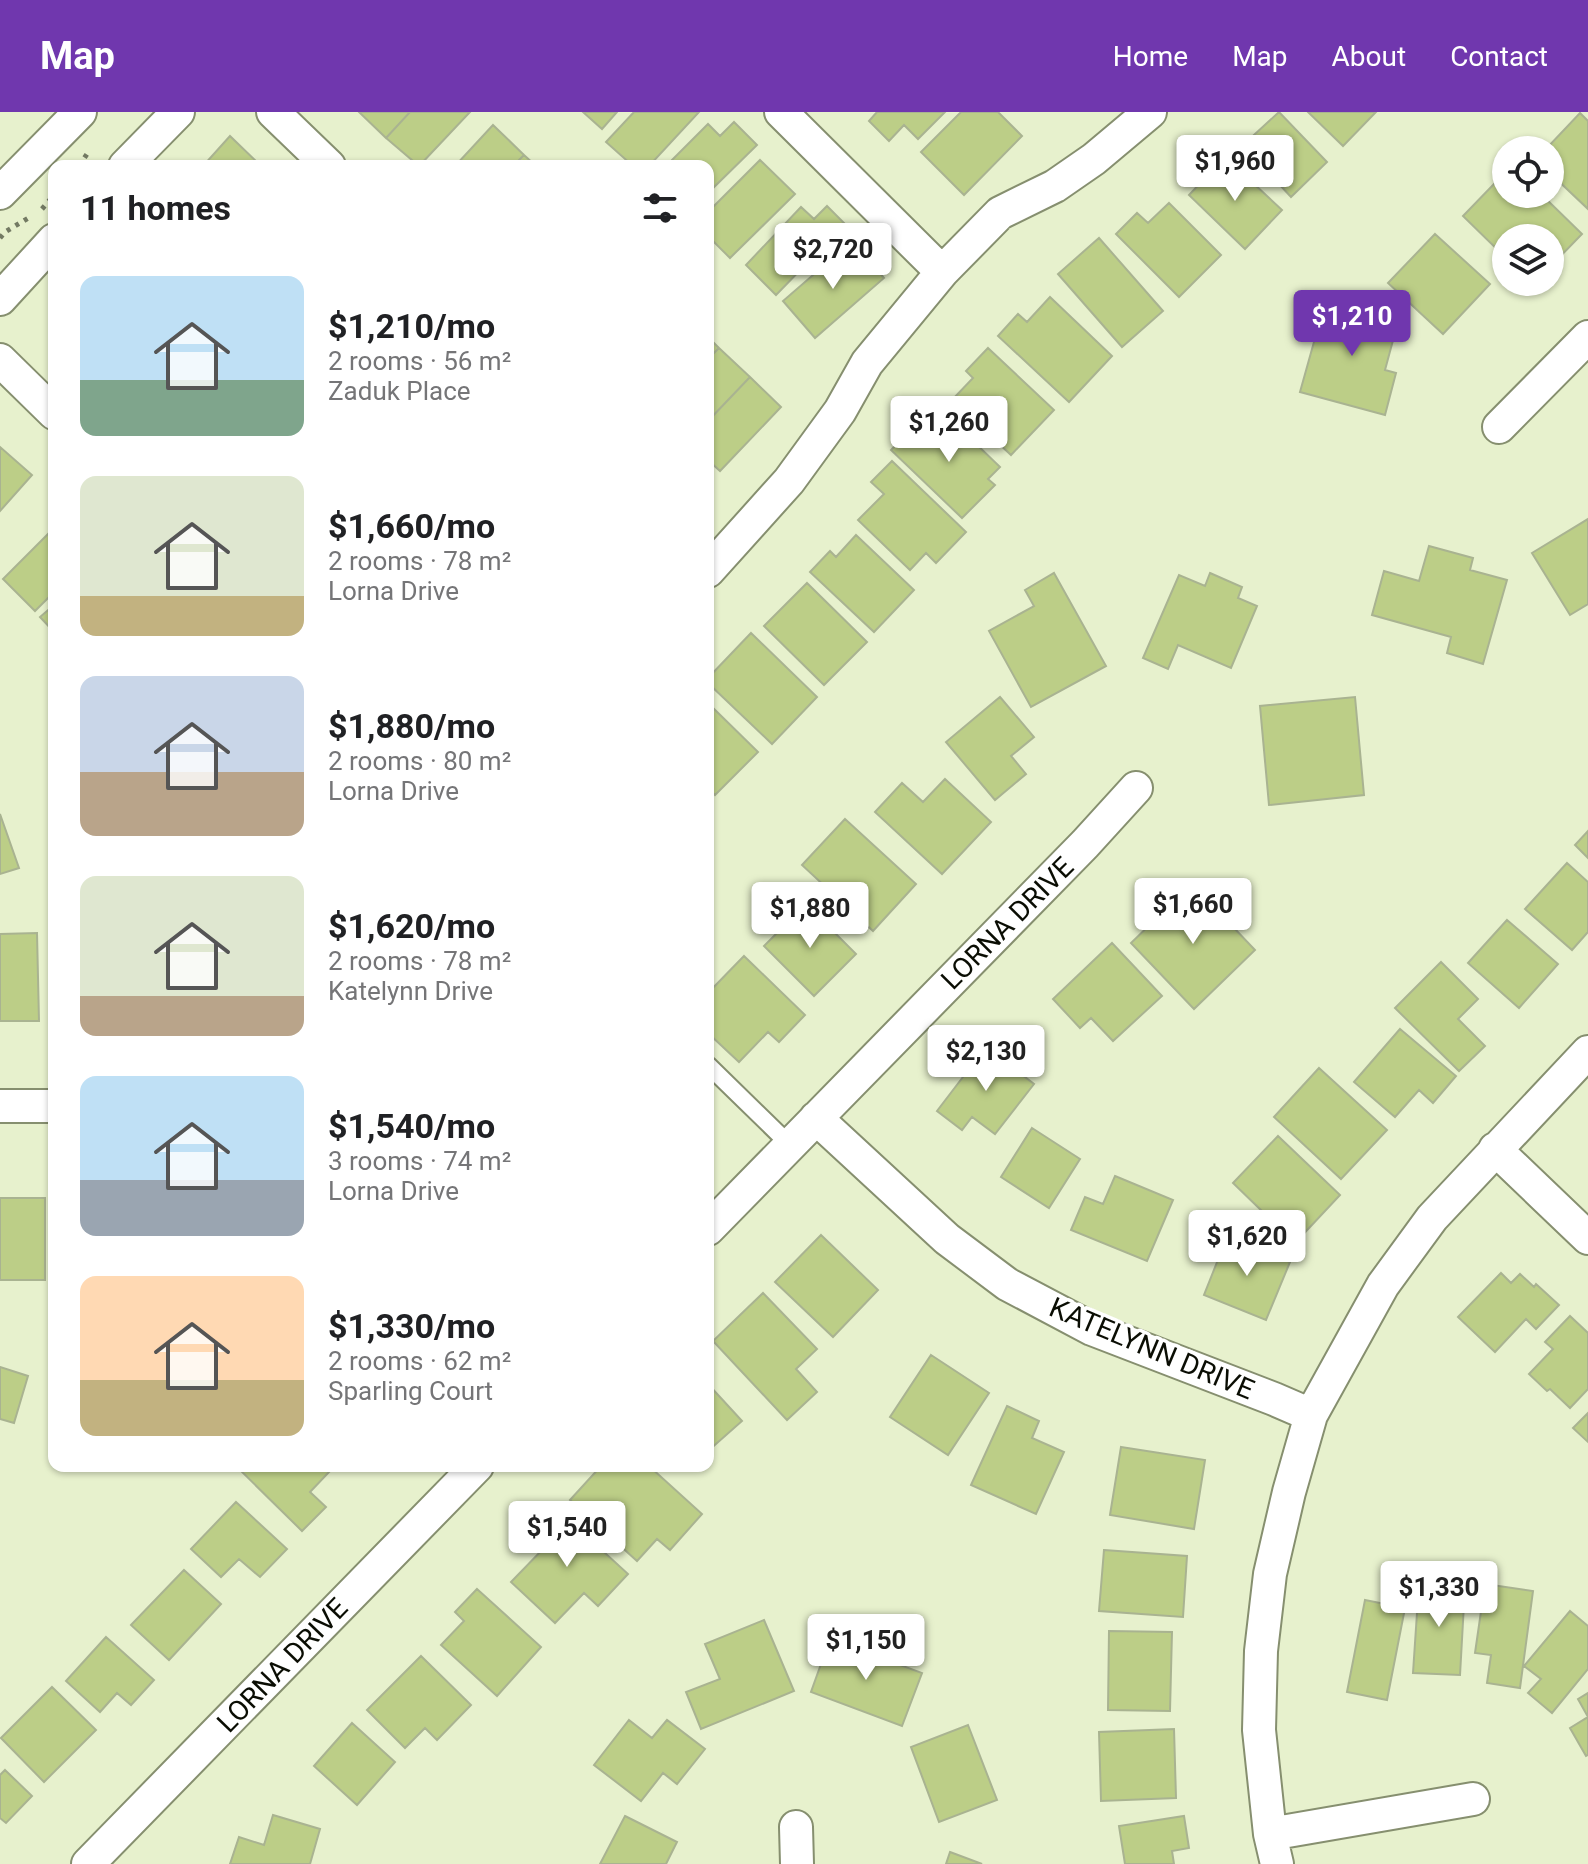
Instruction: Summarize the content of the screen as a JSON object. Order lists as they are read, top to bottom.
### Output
{
  "streets": {
    "street": ["LORNA DRIVE", "KATELYNN DRIVE"]
  },
  "crossings": [
    ["LORNA DRIVE", "KATELYNN DRIVE"]
  ],
  "page": {
    "header": "Map",
    "nav": [
      "Home",
      "Map",
      "About",
      "Contact"
    ],
    "price": [
      "$1,960",
      "$2,720",
      "$1,210",
      "$1,260",
      "$1,660",
      "$1,880",
      "$2,130",
      "$1,620",
      "$1,540",
      "$1,330",
      "$1,150"
    ],
    "heading": "11 homes",
    "list": [
      {
        "name": "$1,210/mo",
        "note": "2 rooms · 56 m² · Zaduk Place"
      },
      {
        "name": "$1,660/mo",
        "note": "2 rooms · 78 m² · Lorna Drive"
      },
      {
        "name": "$1,880/mo",
        "note": "2 rooms · 80 m² · Lorna Drive"
      },
      {
        "name": "$1,620/mo",
        "note": "2 rooms · 78 m² · Katelynn Drive"
      },
      {
        "name": "$1,540/mo",
        "note": "3 rooms · 74 m² · Lorna Drive"
      },
      {
        "name": "$1,330/mo",
        "note": "2 rooms · 62 m² · Sparling Court"
      }
    ]
  }
}
